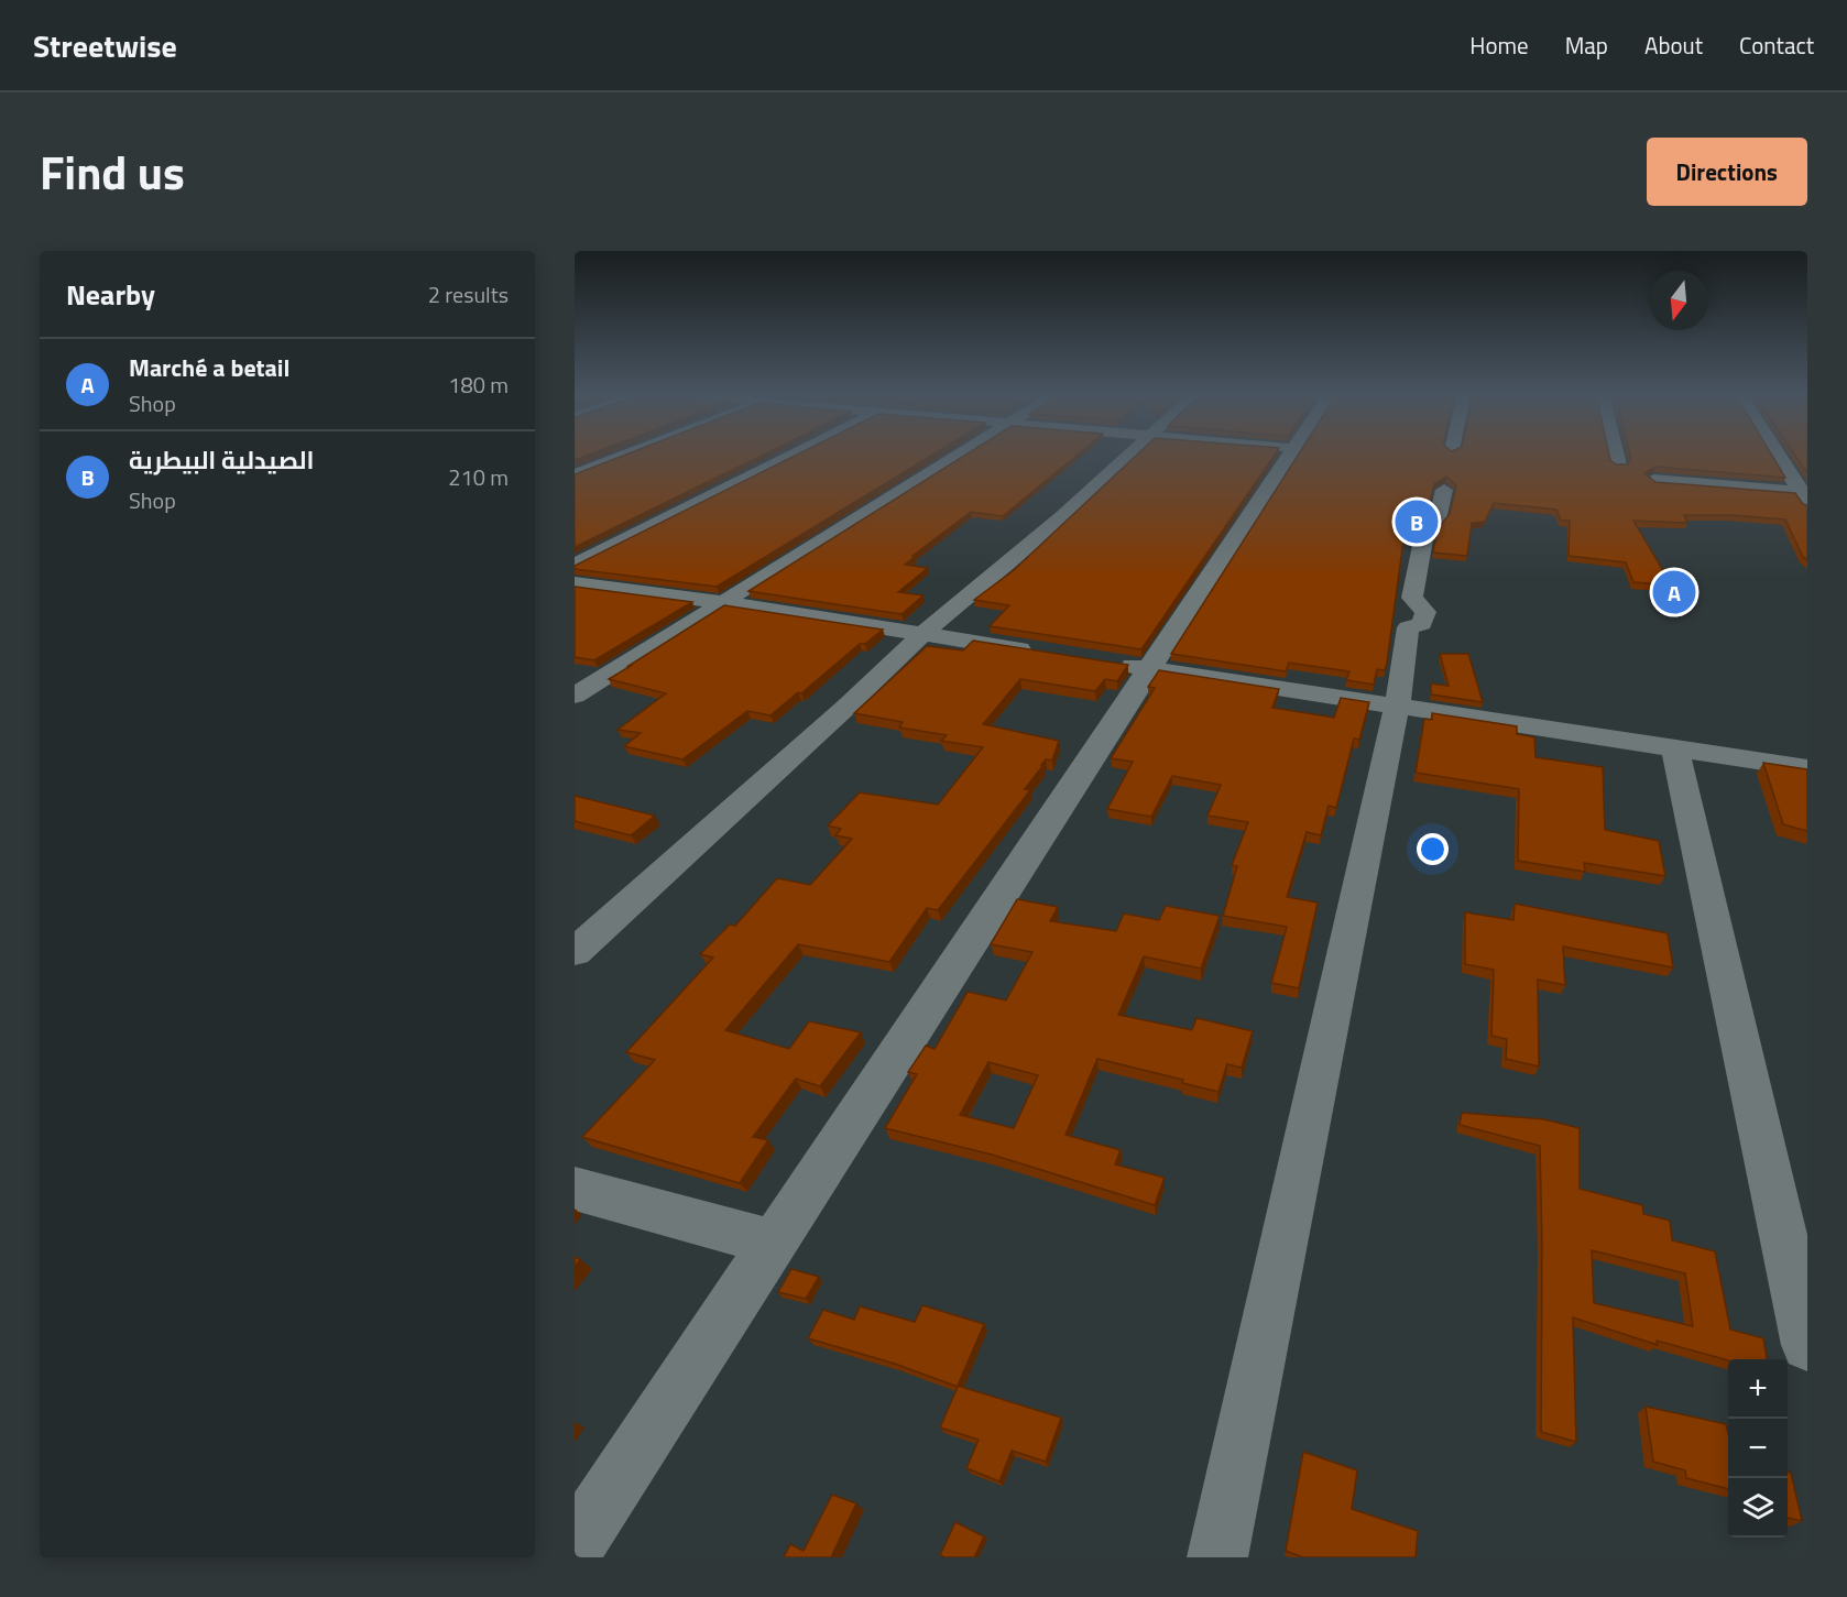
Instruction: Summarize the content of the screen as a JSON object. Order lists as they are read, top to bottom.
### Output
{
  "north": "bottom",
  "page": {
    "header": "Streetwise",
    "nav": [
      "Home",
      "Map",
      "About",
      "Contact"
    ],
    "title": "Find us",
    "buttons": "Directions",
    "heading": ["Nearby", "2 results"],
    "list": [
      {
        "mark": "A",
        "name": "Marché a betail",
        "note": "Shop",
        "value": "180 m"
      },
      {
        "mark": "B",
        "name": "الصيدلية البيطرية",
        "note": "Shop",
        "value": "210 m"
      }
    ],
    "pins": ["B", "A"],
    "map_buttons": ["+", "−"]
  }
}
